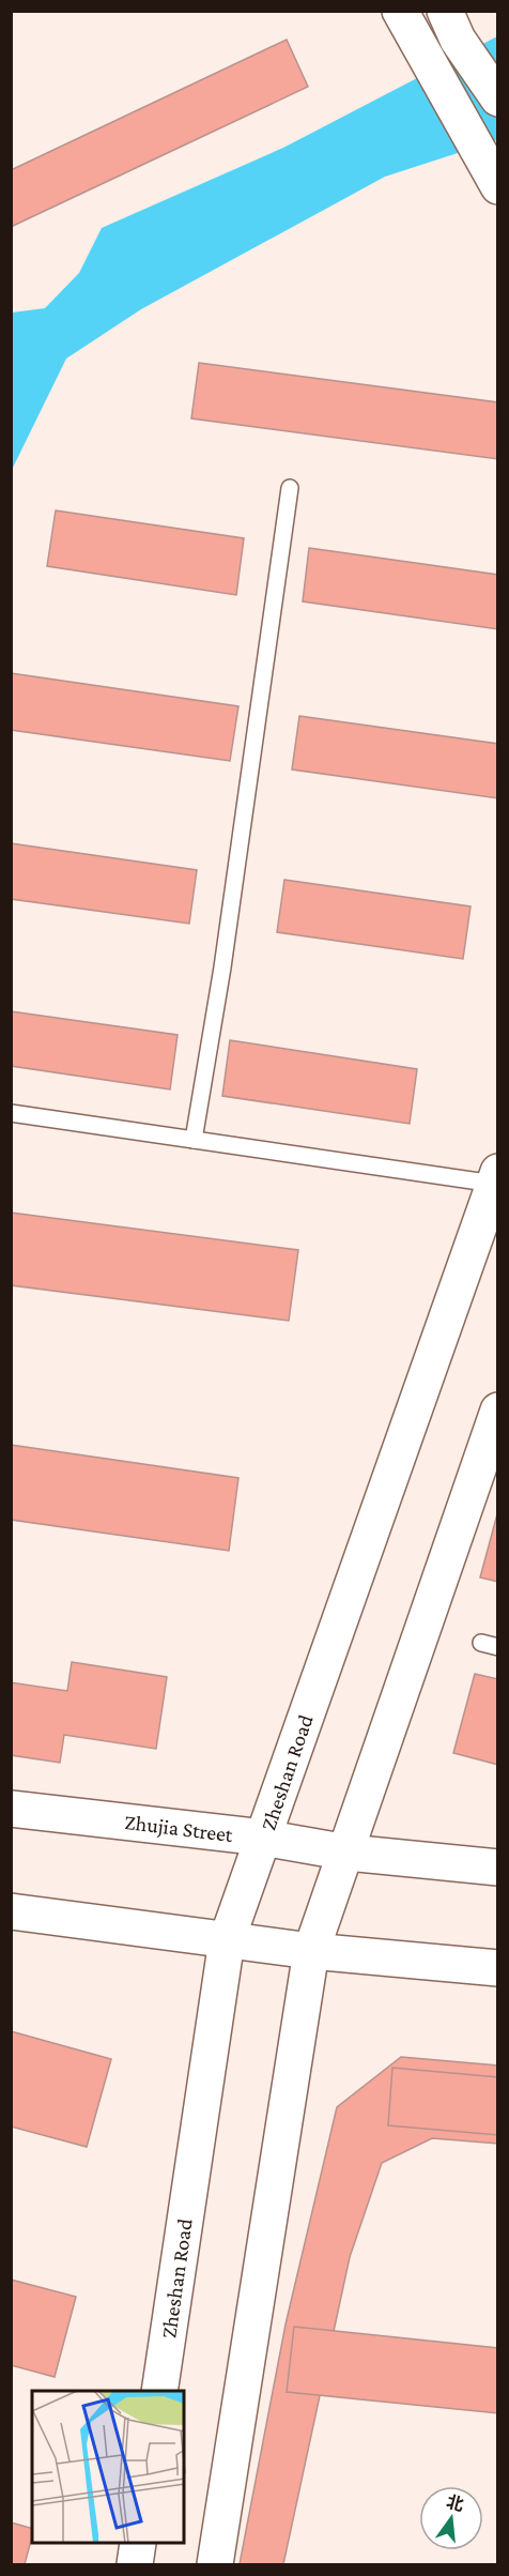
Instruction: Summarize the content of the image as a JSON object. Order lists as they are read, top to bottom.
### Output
{
  "streets": {
    "street": ["Zheshan Road", "Zhujia Street"]
  },
  "crossings": [
    ["Zheshan Road", "Zhujia Street"]
  ],
  "north": "top"
}
